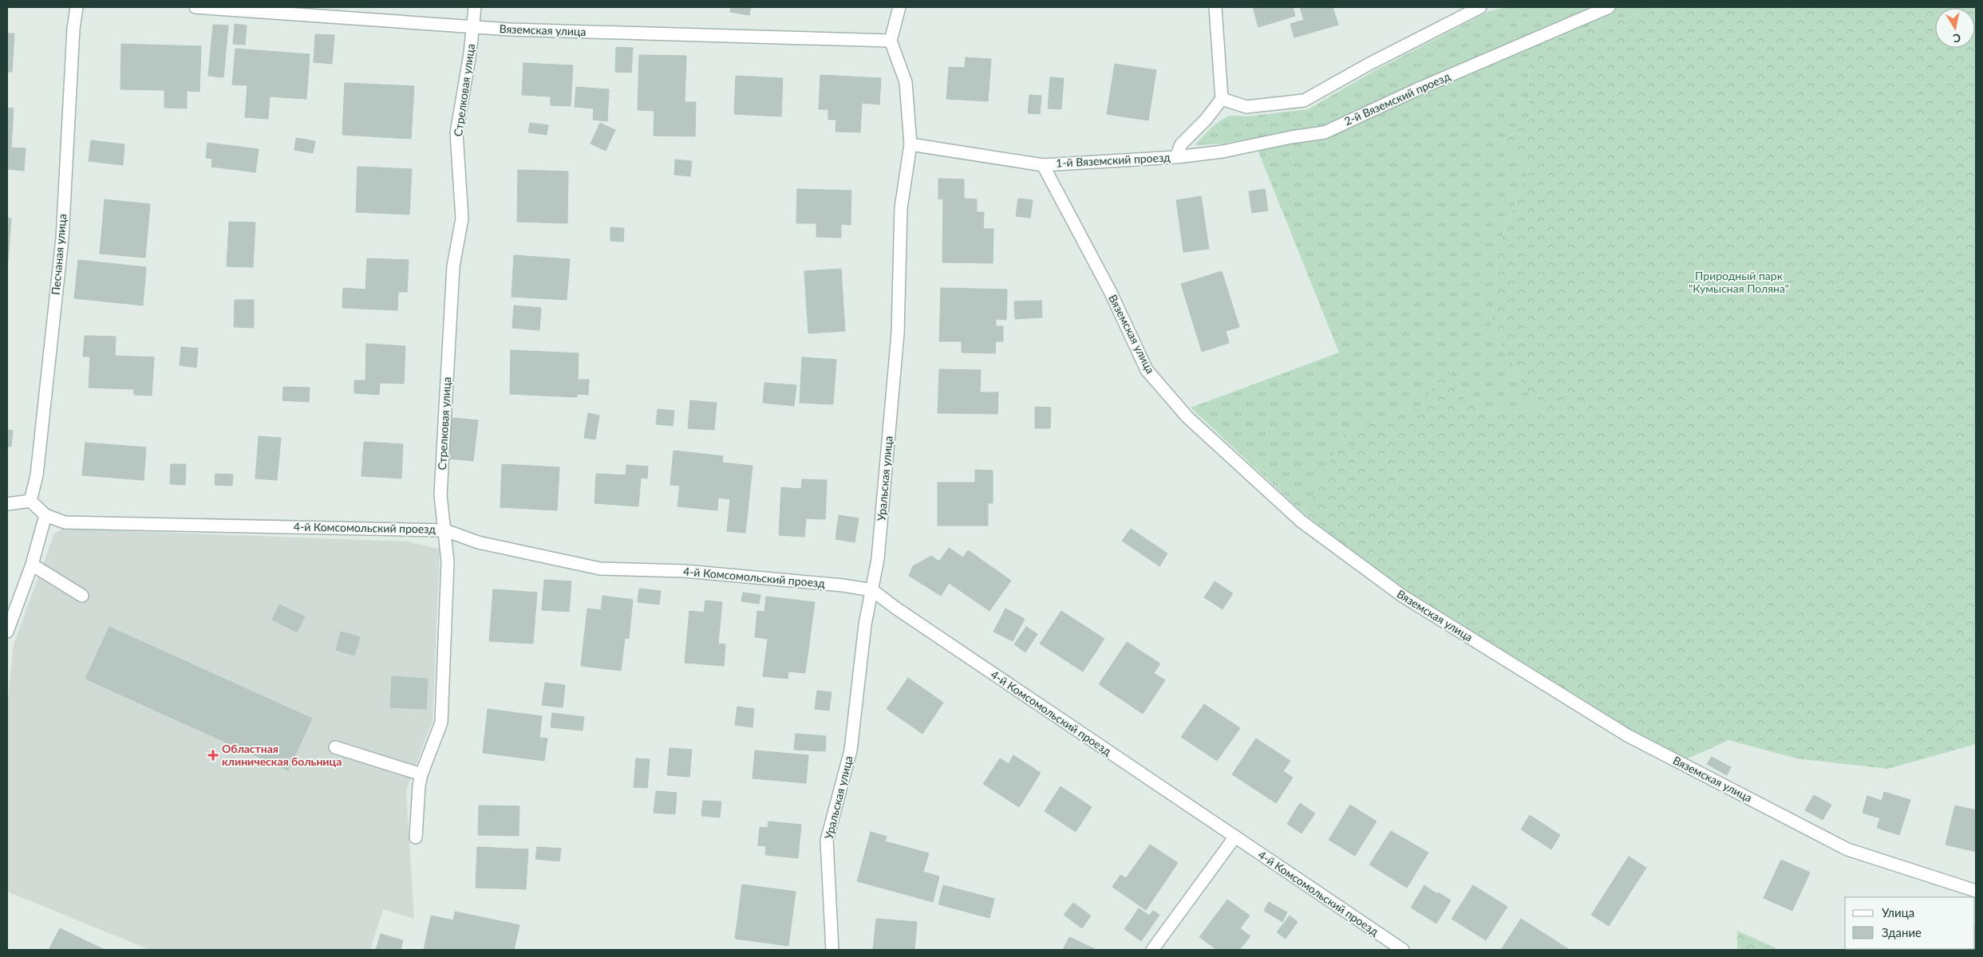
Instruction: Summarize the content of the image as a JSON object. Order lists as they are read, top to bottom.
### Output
{
  "streets": {
    "street": [
      "Вяземская улица",
      "Стрелковая улица",
      "2-й Вяземский проезд",
      "1-й Вяземский проезд",
      "Песчаная улица",
      "Уральская улица",
      "4-й Комсомольский проезд"
    ]
  },
  "crossings": [
    ["Вяземская улица", "Стрелковая улица"],
    ["Вяземская улица", "1-й Вяземский проезд"],
    ["Вяземская улица", "Уральская улица"],
    ["Стрелковая улица", "4-й Комсомольский проезд"],
    ["2-й Вяземский проезд", "1-й Вяземский проезд"],
    ["1-й Вяземский проезд", "Уральская улица"],
    ["Песчаная улица", "4-й Комсомольский проезд"],
    ["Уральская улица", "4-й Комсомольский проезд"]
  ],
  "parks": ["Природный парк \"Кумысная Поляна\""],
  "places": {
    "health": ["Областная клиническая больница"]
  },
  "legend": ["Улица", "Здание"],
  "north": "bottom"
}
